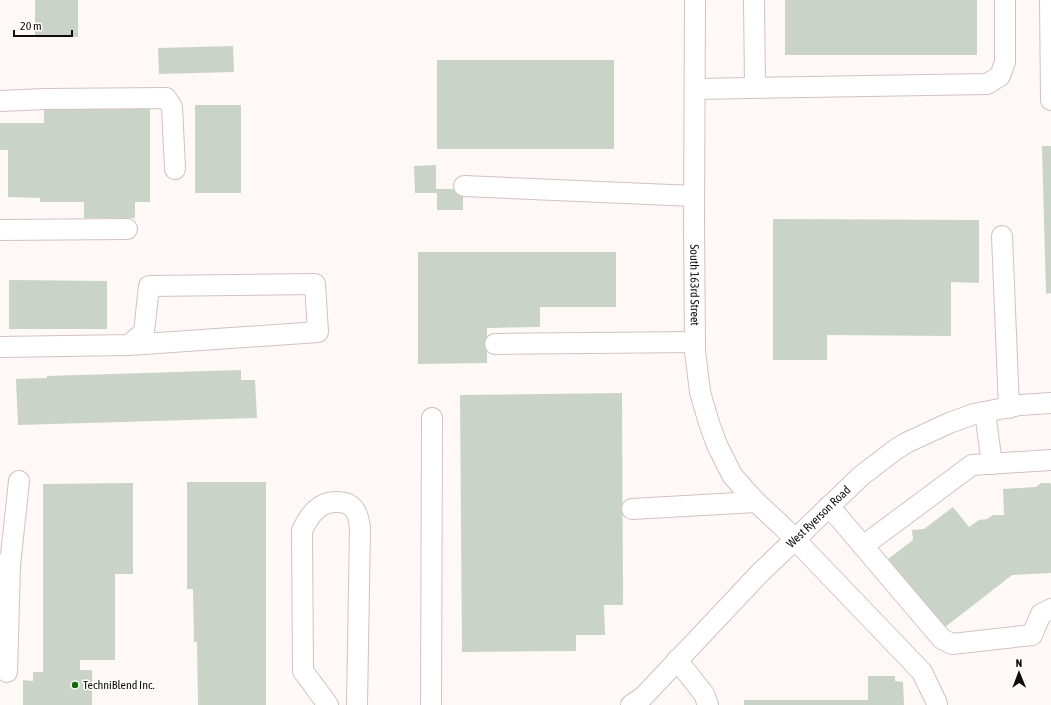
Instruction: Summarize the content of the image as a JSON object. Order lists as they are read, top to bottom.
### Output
{
  "streets": {
    "street": ["South 163rd Street", "West Ryerson Road"]
  },
  "crossings": [
    ["South 163rd Street", "West Ryerson Road"]
  ],
  "places": ["TechniBlend Inc."],
  "scale_bar": "20 m",
  "north": "top"
}
